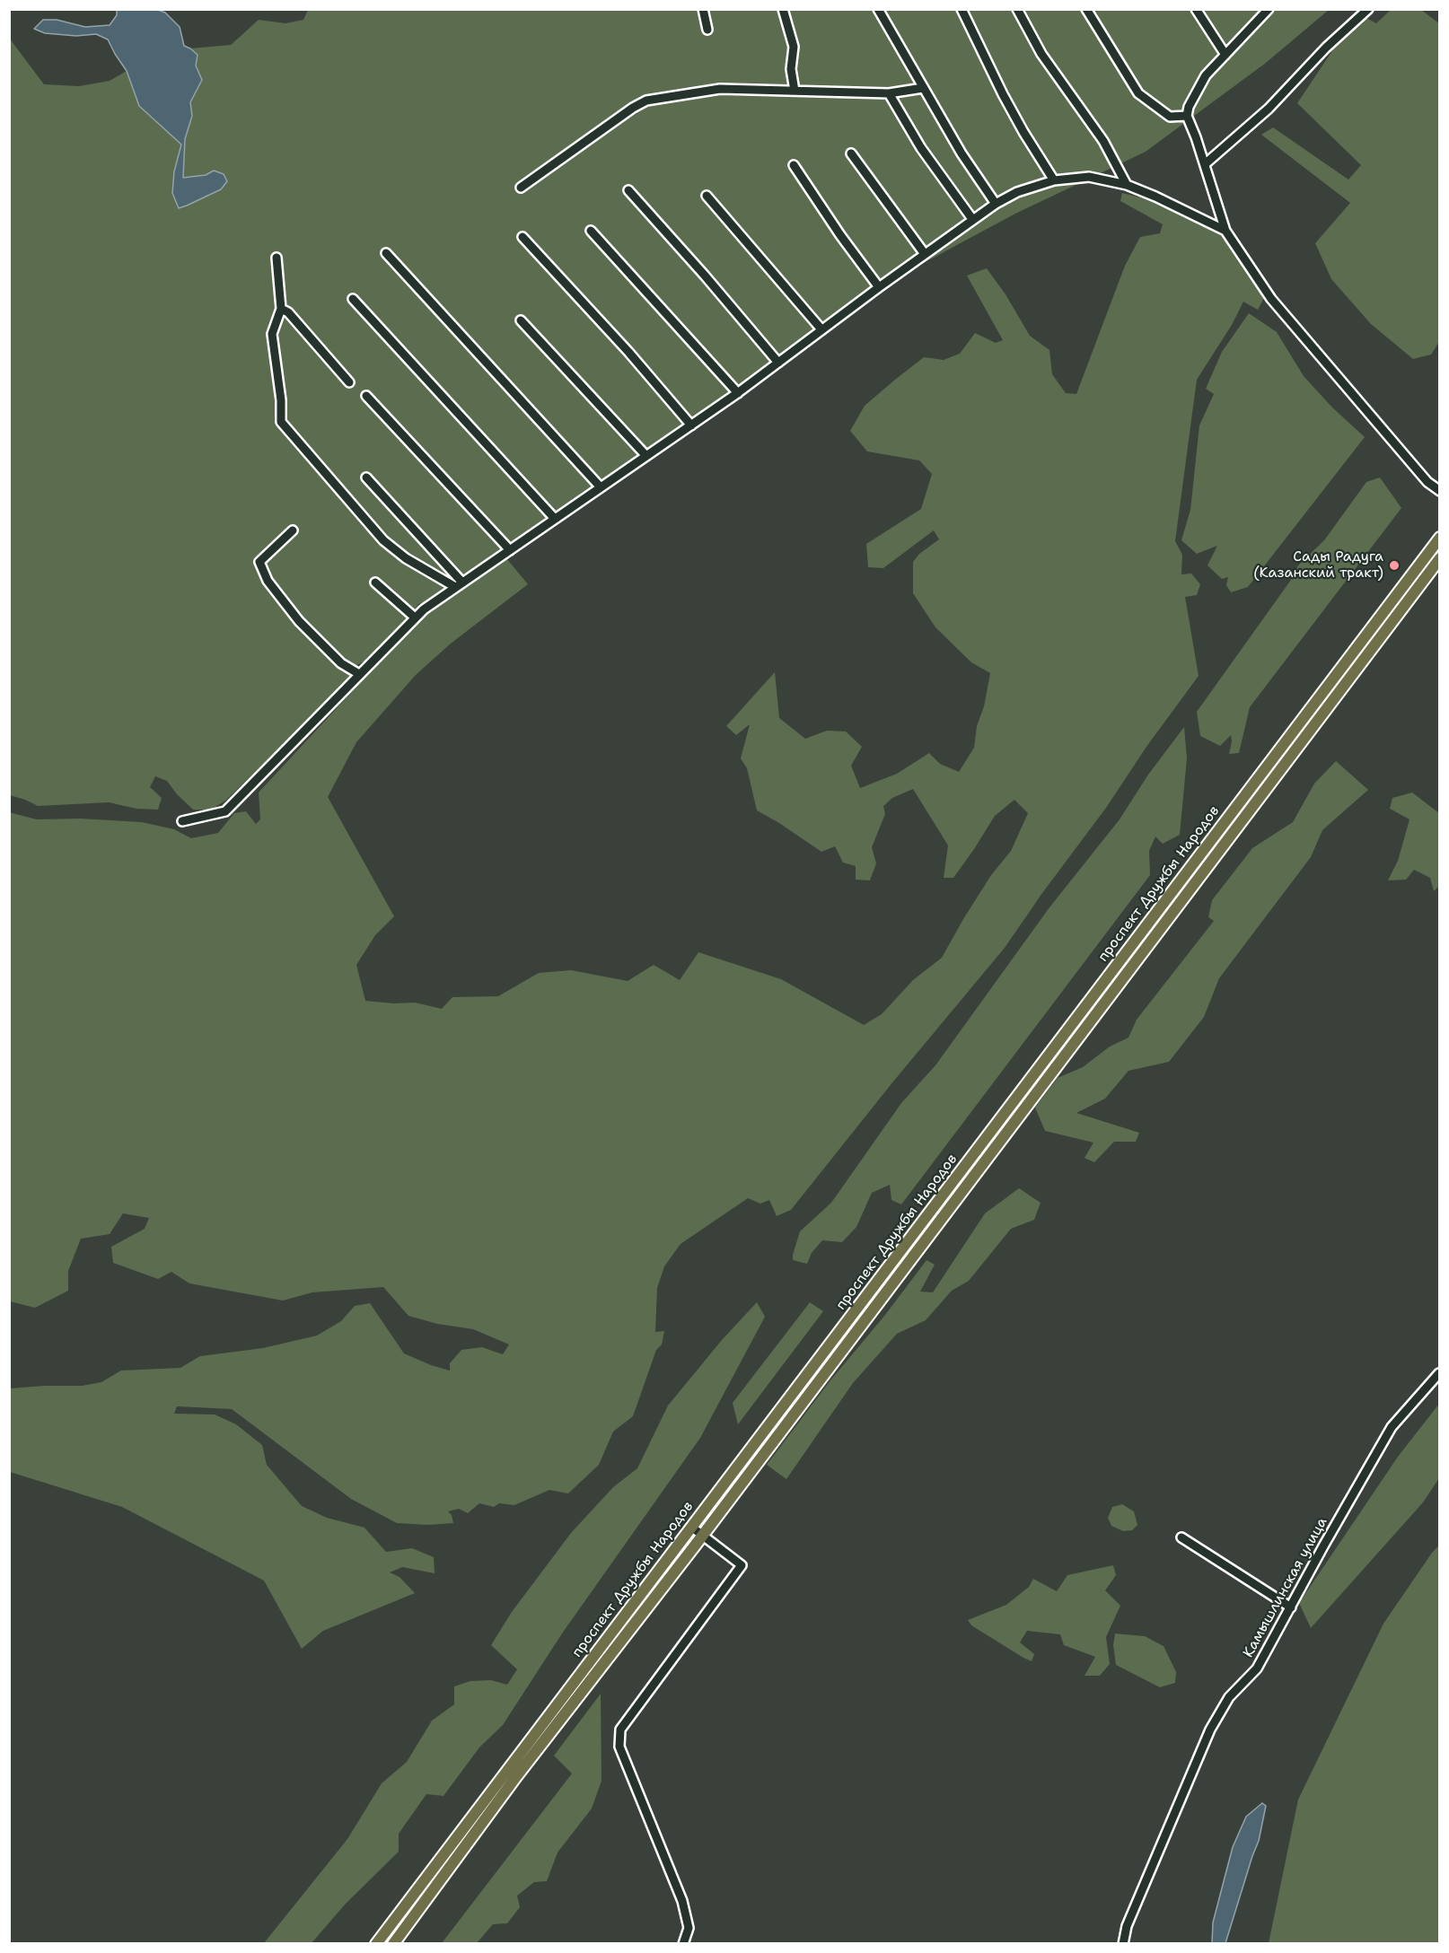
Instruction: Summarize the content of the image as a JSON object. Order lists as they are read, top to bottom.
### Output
{
  "streets": {
    "main road": ["проспект Дружбы Народов"],
    "street": ["Камышлинская улица"]
  },
  "places": ["Сады Радуга (Казанский тракт)"]
}
